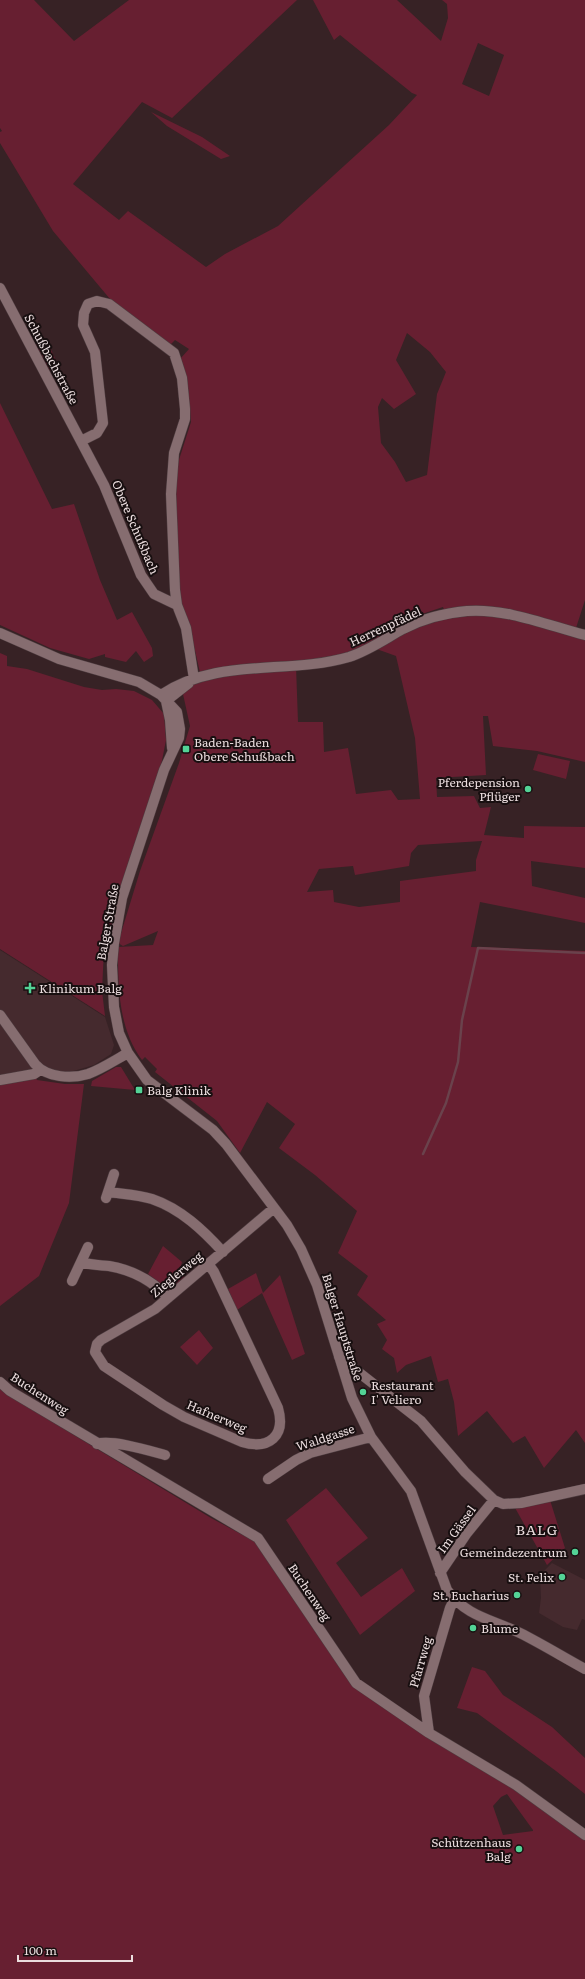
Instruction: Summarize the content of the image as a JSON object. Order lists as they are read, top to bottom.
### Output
{
  "streets": {
    "street": [
      "Schußbachstraße",
      "Obere Schußbach",
      "Herrenpfädel",
      "Balger Straße",
      "Zieglerweg",
      "Balger Hauptstraße",
      "Buchenweg",
      "Hafnerweg",
      "Waldgasse",
      "Im Gässel",
      "Pfarrweg"
    ]
  },
  "crossings": [
    ["Schußbachstraße", "Obere Schußbach"],
    ["Obere Schußbach", "Herrenpfädel"],
    ["Herrenpfädel", "Balger Straße"],
    ["Balger Straße", "Balger Hauptstraße"],
    ["Zieglerweg", "Balger Hauptstraße"],
    ["Zieglerweg", "Hafnerweg"],
    ["Balger Hauptstraße", "Waldgasse"],
    ["Balger Hauptstraße", "Im Gässel"],
    ["Balger Hauptstraße", "Pfarrweg"],
    ["Buchenweg", "Pfarrweg"]
  ],
  "districts": ["BALG"],
  "places": {
    "transit": ["Baden-Baden Obere Schußbach", "Balg Klinik"],
    "other": [
      "Pferdepension Pflüger",
      "Restaurant I' Veliero",
      "Gemeindezentrum",
      "St. Felix",
      "St. Eucharius",
      "Blume",
      "Schützenhaus Balg"
    ],
    "health": ["Klinikum Balg"]
  },
  "scale_bar": "100 m"
}
